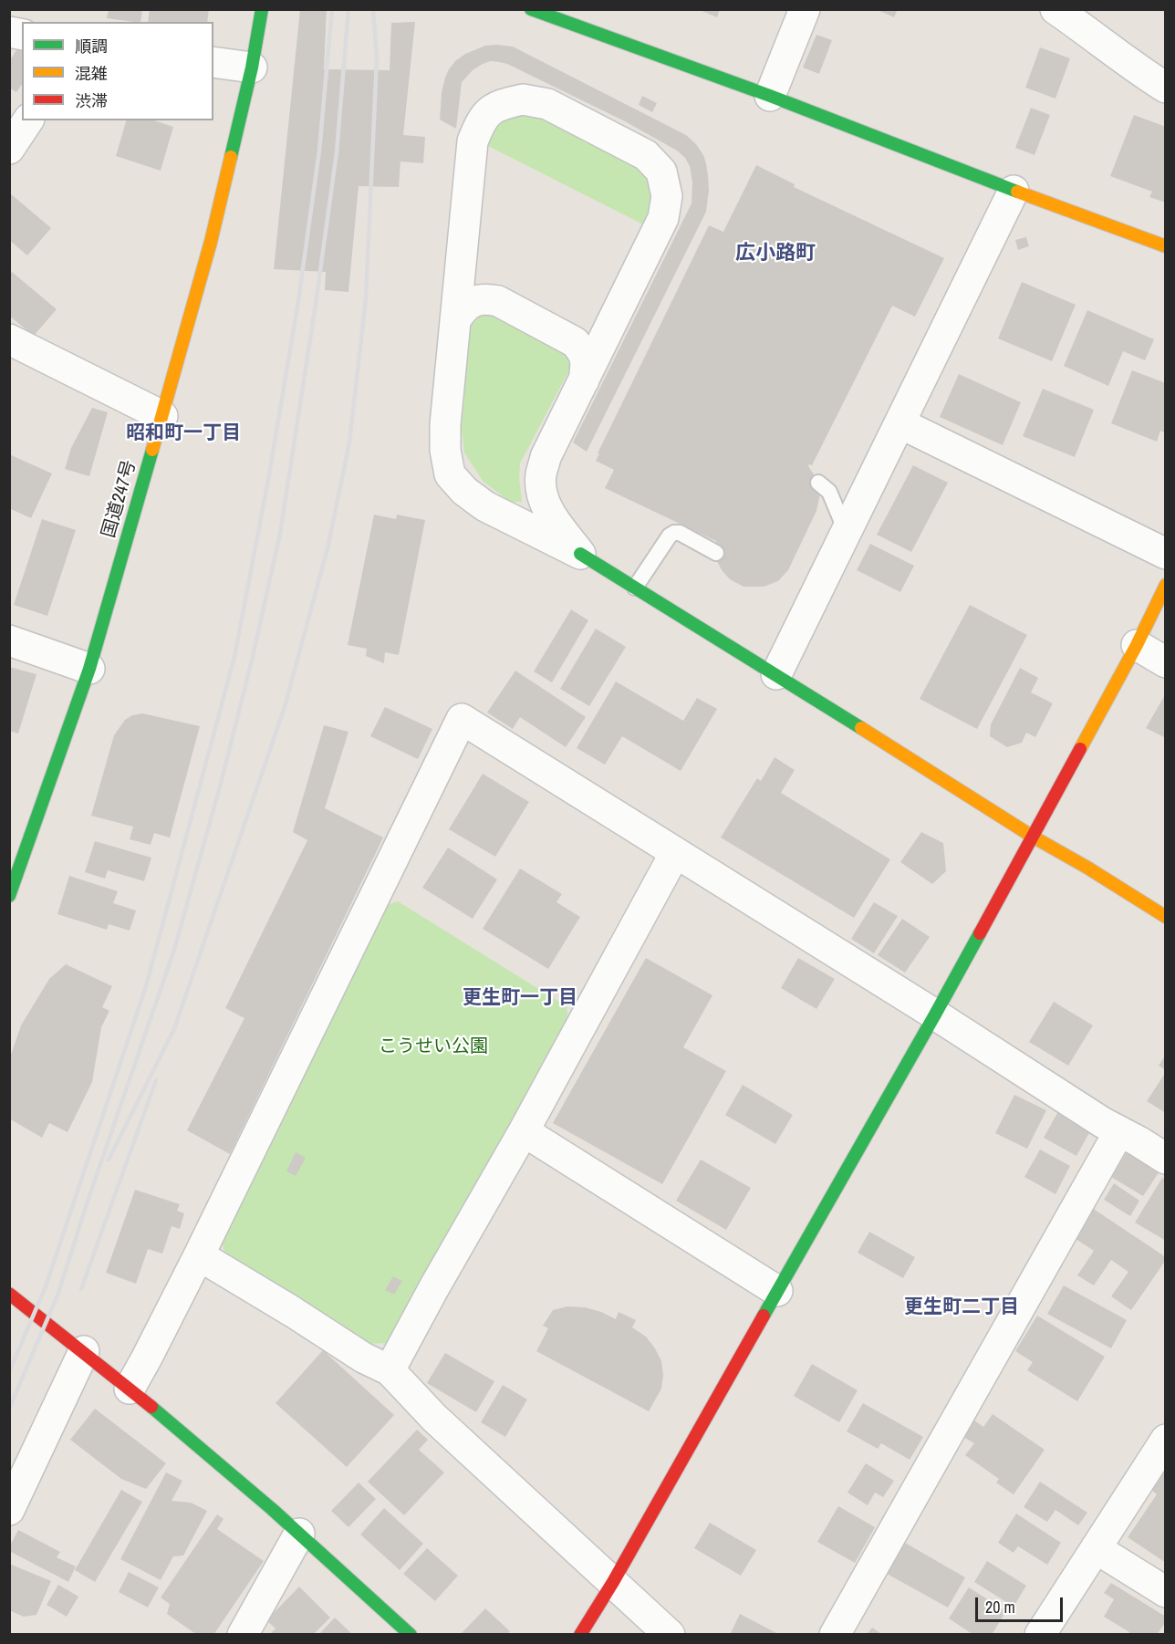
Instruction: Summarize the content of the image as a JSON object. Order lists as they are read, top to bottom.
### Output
{
  "streets": {
    "main road": ["国道247号"]
  },
  "districts": [
    "広小路町",
    "昭和町一丁目",
    "更生町一丁目",
    "更生町二丁目"
  ],
  "parks": ["こうせい公園"],
  "legend": ["順調", "混雑", "渋滞"],
  "scale_bar": "20 m"
}
